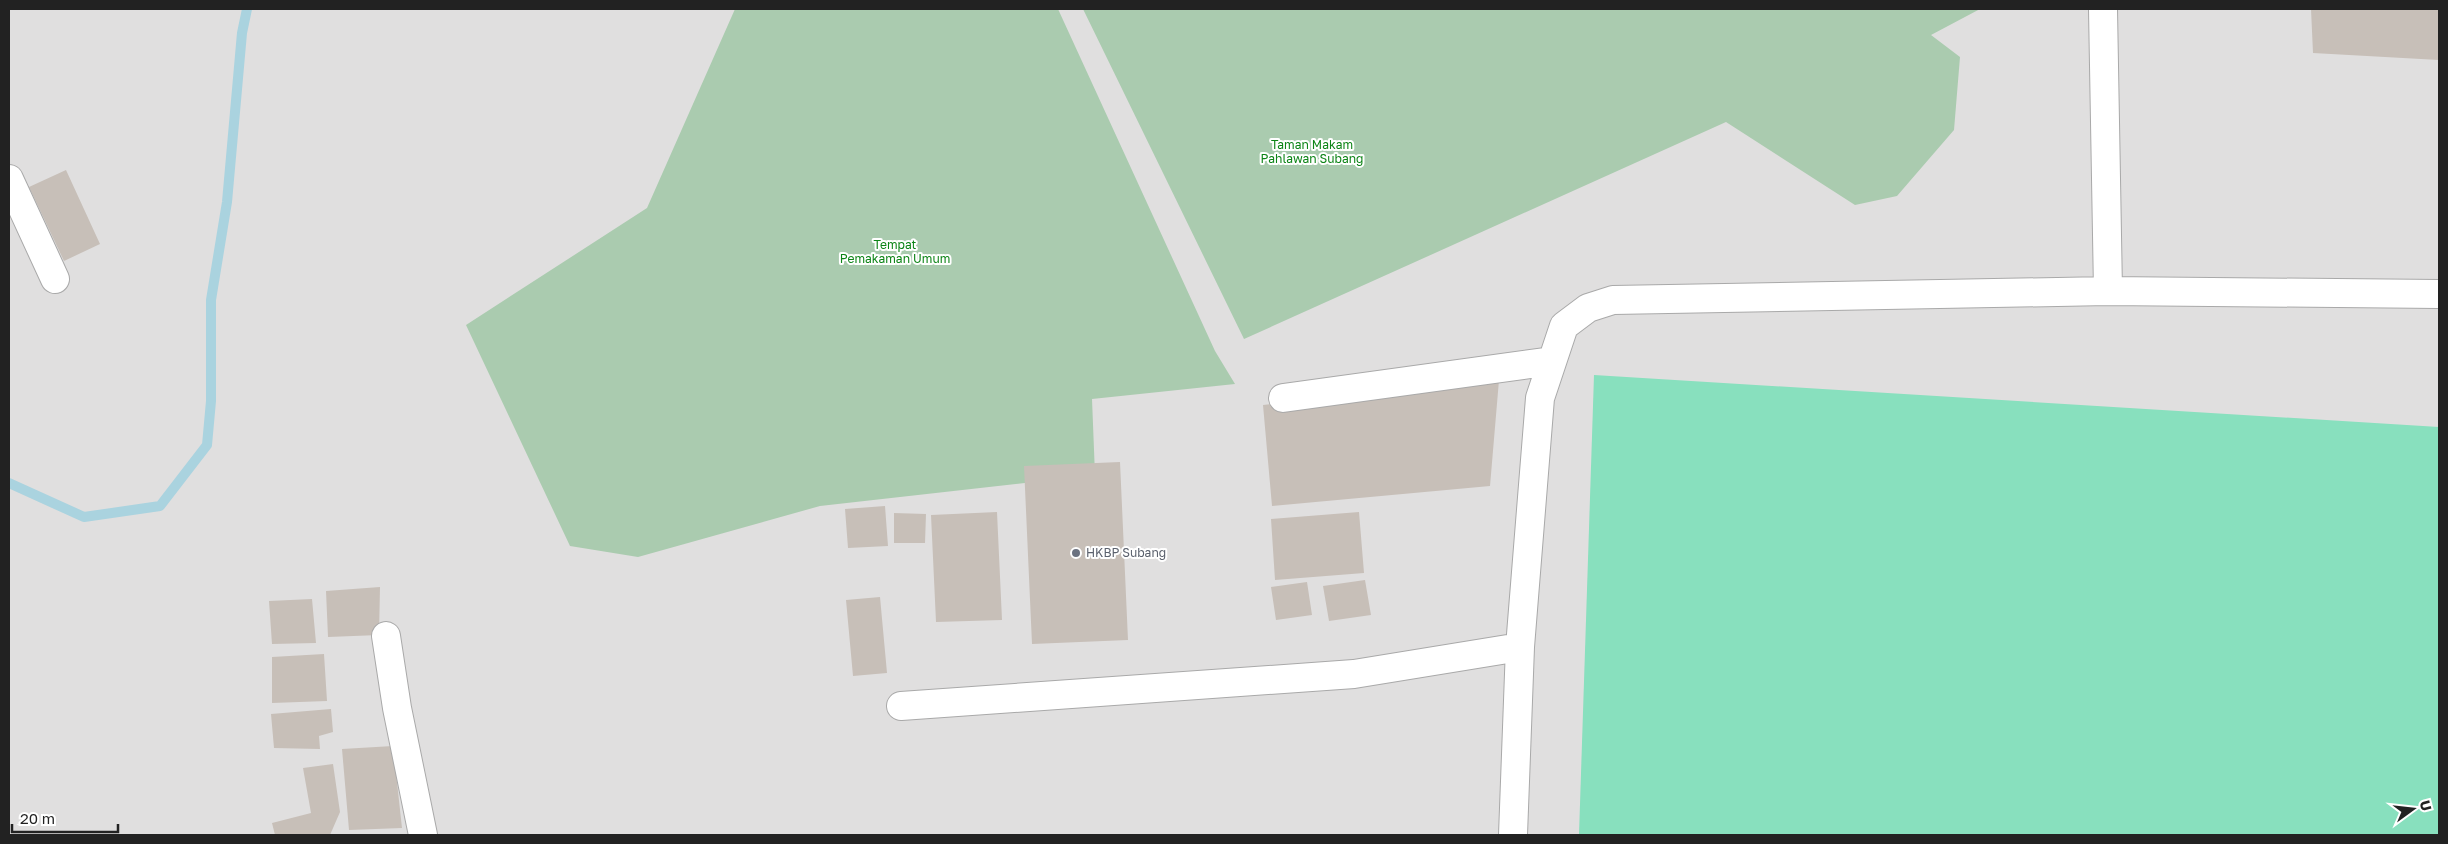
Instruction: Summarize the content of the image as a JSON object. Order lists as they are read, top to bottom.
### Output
{
  "parks": ["Taman Makam Pahlawan Subang", "Tempat Pemakaman Umum"],
  "places": ["HKBP Subang"],
  "scale_bar": "20 m",
  "north": "right"
}
